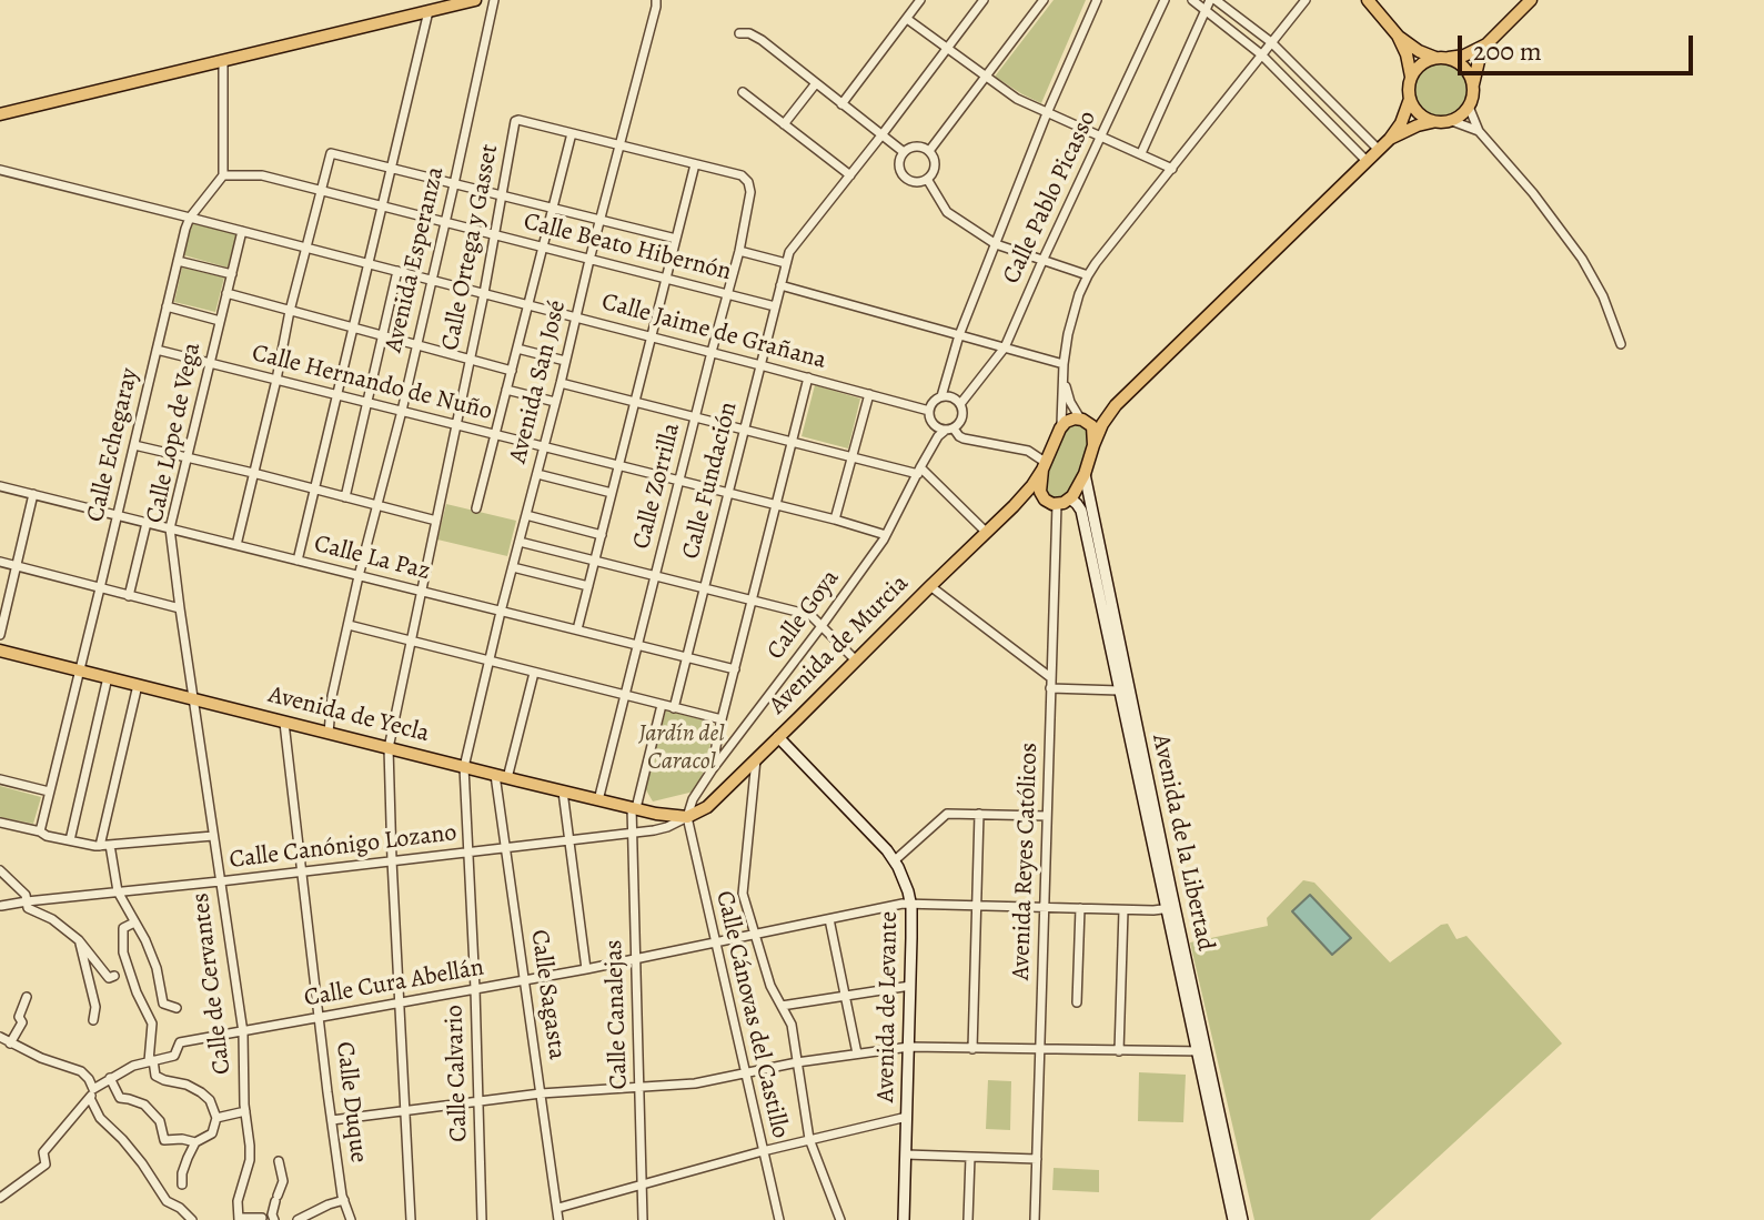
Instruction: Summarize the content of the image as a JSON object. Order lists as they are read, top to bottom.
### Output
{
  "streets": {
    "main road": [
      "Avenida de Murcia",
      "Avenida de Yecla",
      "Avenida de la Libertad",
      "Avenida de Levante"
    ],
    "street": [
      "Calle Pablo Picasso",
      "Calle Ortega y Gasset",
      "Calle Beato Hibernón",
      "Avenida Esperanza",
      "Calle Jaime de Grañana",
      "Avenida San José",
      "Calle Hernando de Nuño",
      "Calle Lope de Vega",
      "Calle Echegaray",
      "Calle Fundación",
      "Calle Zorrilla",
      "Calle La Paz",
      "Calle Goya",
      "Calle Canónigo Lozano",
      "Avenida Reyes Católicos",
      "Calle de Cervantes",
      "Calle Cura Abellán",
      "Calle Sagasta",
      "Calle Canalejas",
      "Calle Cánovas del Castillo",
      "Calle Calvario",
      "Calle Duque"
    ]
  },
  "crossings": [
    ["Calle Pablo Picasso", "Calle Jaime de Grañana"],
    ["Calle Pablo Picasso", "Calle Goya"],
    ["Calle Ortega y Gasset", "Calle Beato Hibernón"],
    ["Calle Ortega y Gasset", "Calle Jaime de Grañana"],
    ["Calle Ortega y Gasset", "Calle Hernando de Nuño"],
    ["Calle Ortega y Gasset", "Calle La Paz"],
    ["Calle Ortega y Gasset", "Avenida de Yecla"],
    ["Calle Ortega y Gasset", "Calle Canónigo Lozano"],
    ["Calle Ortega y Gasset", "Calle Cura Abellán"],
    ["Calle Beato Hibernón", "Avenida Esperanza"],
    ["Calle Beato Hibernón", "Avenida San José"],
    ["Calle Beato Hibernón", "Calle Fundación"],
    ["Calle Beato Hibernón", "Calle Zorrilla"],
    ["Avenida Esperanza", "Calle Jaime de Grañana"],
    ["Avenida Esperanza", "Calle Hernando de Nuño"],
    ["Avenida Esperanza", "Calle La Paz"],
    ["Avenida Esperanza", "Avenida de Yecla"],
    ["Calle Jaime de Grañana", "Avenida San José"],
    ["Calle Jaime de Grañana", "Calle Lope de Vega"],
    ["Calle Jaime de Grañana", "Calle Echegaray"],
    ["Calle Jaime de Grañana", "Calle Fundación"],
    ["Calle Jaime de Grañana", "Calle Zorrilla"],
    ["Calle Jaime de Grañana", "Calle Goya"],
    ["Avenida San José", "Calle Hernando de Nuño"],
    ["Avenida San José", "Calle La Paz"],
    ["Avenida San José", "Avenida de Yecla"],
    ["Avenida San José", "Calle Calvario"],
    ["Calle Hernando de Nuño", "Calle Lope de Vega"],
    ["Calle Hernando de Nuño", "Calle Echegaray"],
    ["Calle Hernando de Nuño", "Calle Fundación"],
    ["Calle Hernando de Nuño", "Calle Zorrilla"],
    ["Calle Hernando de Nuño", "Calle Goya"],
    ["Calle Lope de Vega", "Calle La Paz"],
    ["Calle Lope de Vega", "Avenida de Yecla"],
    ["Calle Lope de Vega", "Calle de Cervantes"],
    ["Calle Echegaray", "Calle La Paz"],
    ["Calle Echegaray", "Avenida de Yecla"],
    ["Calle Fundación", "Calle La Paz"],
    ["Calle Zorrilla", "Calle La Paz"],
    ["Calle Zorrilla", "Avenida de Yecla"],
    ["Calle Goya", "Avenida de Murcia"],
    ["Calle Goya", "Avenida de Yecla"],
    ["Calle Goya", "Calle Canónigo Lozano"],
    ["Calle Goya", "Calle Cánovas del Castillo"],
    ["Avenida de Murcia", "Avenida de Yecla"],
    ["Avenida de Murcia", "Calle Canónigo Lozano"],
    ["Avenida de Murcia", "Avenida de Levante"],
    ["Avenida de Murcia", "Calle Cánovas del Castillo"],
    ["Avenida de Yecla", "Calle Canónigo Lozano"],
    ["Avenida de Yecla", "Calle de Cervantes"],
    ["Avenida de Yecla", "Calle Sagasta"],
    ["Avenida de Yecla", "Calle Canalejas"],
    ["Avenida de Yecla", "Calle Cánovas del Castillo"],
    ["Avenida de Yecla", "Calle Calvario"],
    ["Avenida de Yecla", "Calle Duque"],
    ["Avenida de la Libertad", "Calle Cura Abellán"],
    ["Calle Canónigo Lozano", "Calle de Cervantes"],
    ["Calle Canónigo Lozano", "Calle Sagasta"],
    ["Calle Canónigo Lozano", "Calle Canalejas"],
    ["Calle Canónigo Lozano", "Calle Cánovas del Castillo"],
    ["Calle Canónigo Lozano", "Calle Calvario"],
    ["Calle Canónigo Lozano", "Calle Duque"],
    ["Avenida Reyes Católicos", "Calle Cura Abellán"],
    ["Calle de Cervantes", "Calle Cura Abellán"],
    ["Calle Cura Abellán", "Calle Sagasta"],
    ["Calle Cura Abellán", "Avenida de Levante"],
    ["Calle Cura Abellán", "Calle Canalejas"],
    ["Calle Cura Abellán", "Calle Cánovas del Castillo"],
    ["Calle Cura Abellán", "Calle Calvario"],
    ["Calle Cura Abellán", "Calle Duque"]
  ],
  "parks": ["Jardín del Caracol"],
  "scale_bar": "200 m"
}
